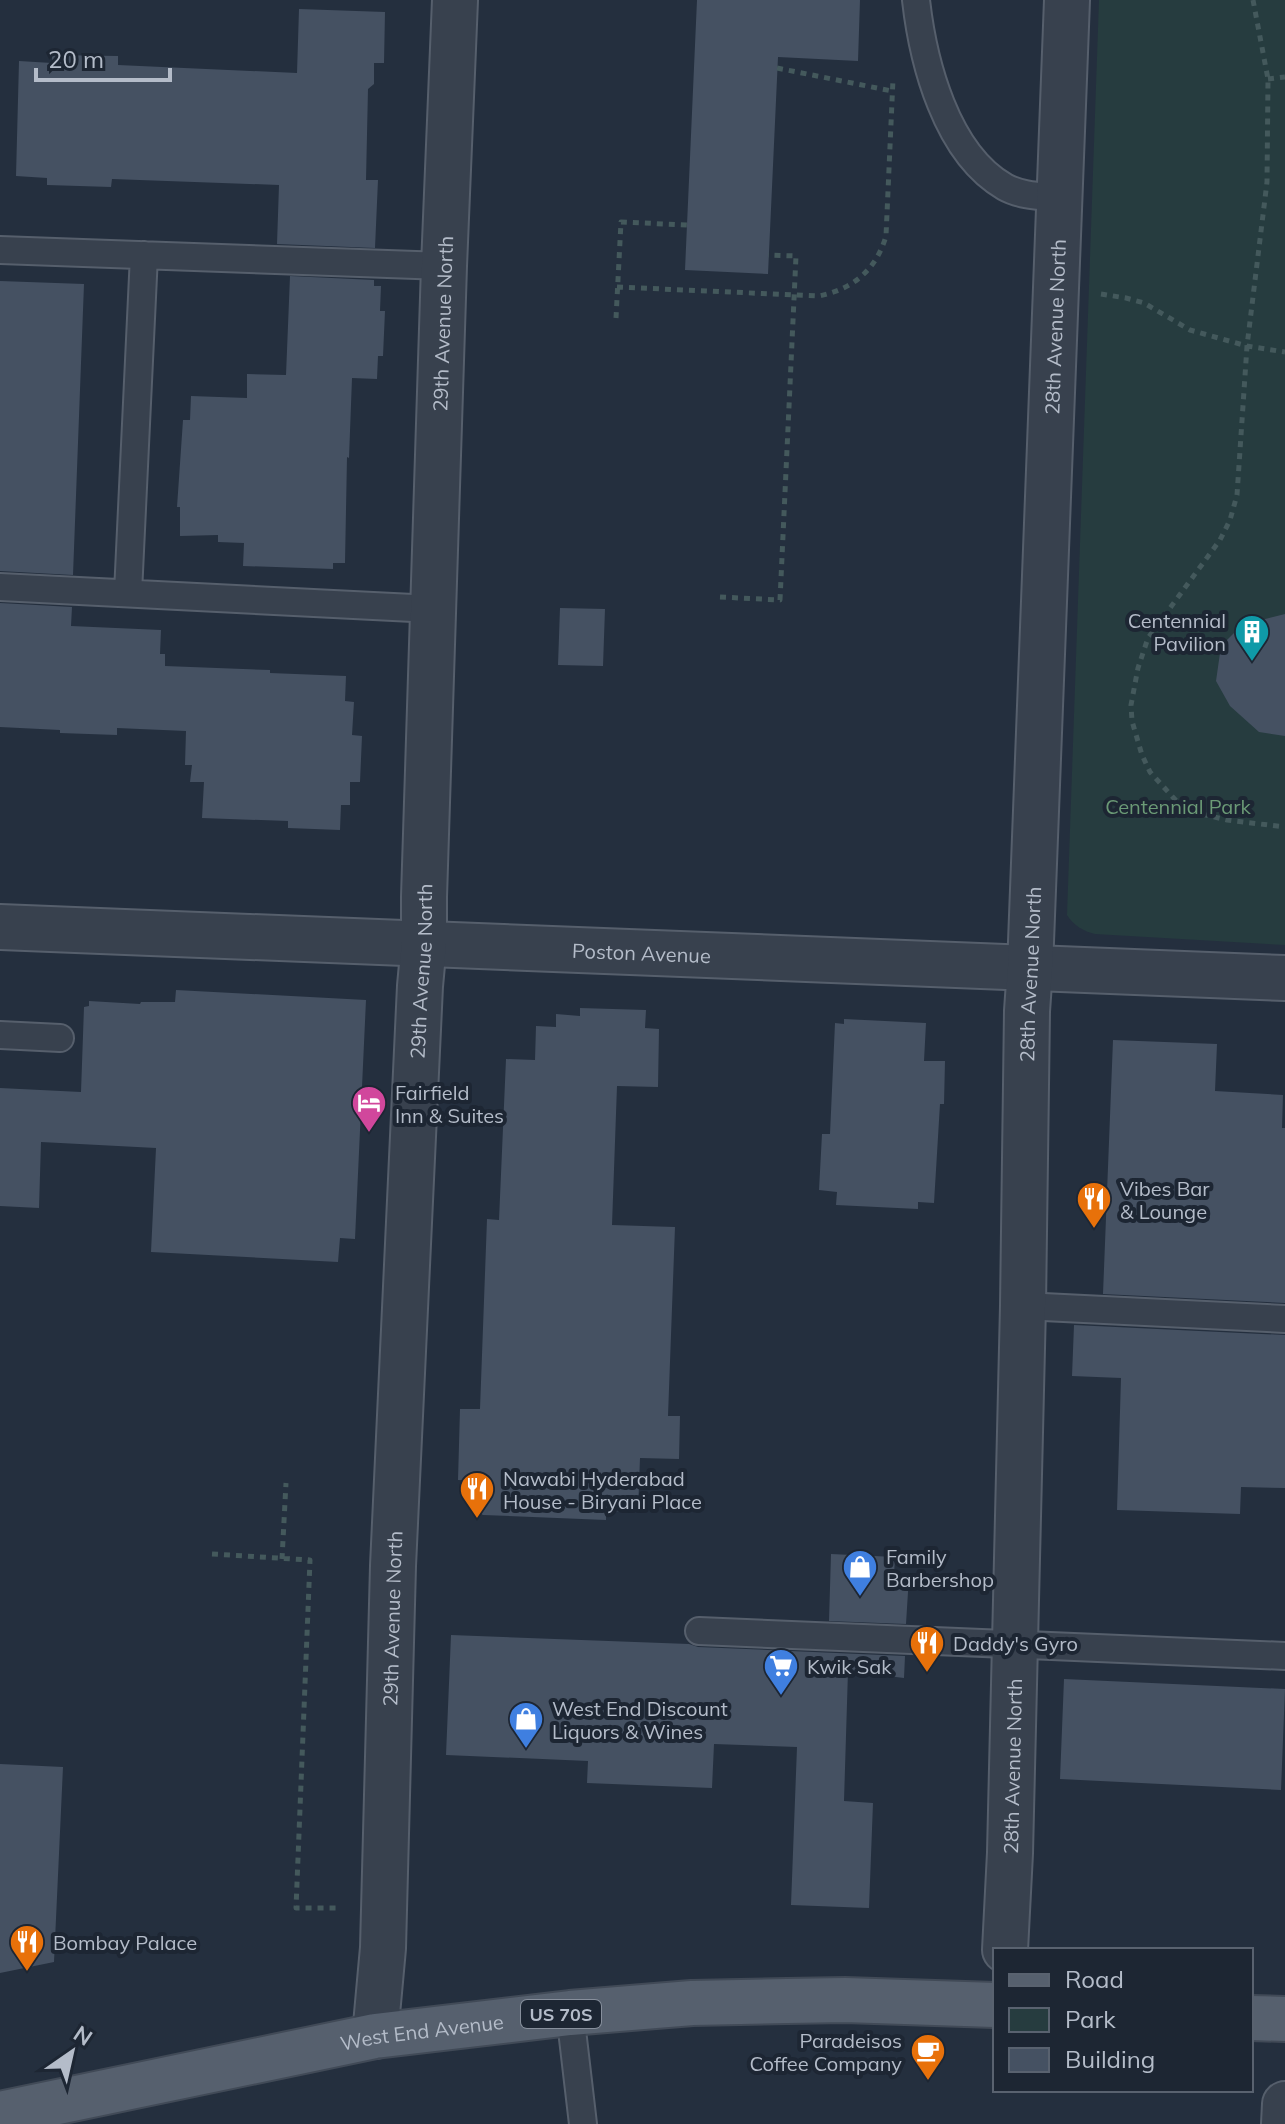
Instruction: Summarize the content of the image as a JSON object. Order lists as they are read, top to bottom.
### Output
{
  "streets": {
    "main road": ["US 70S", "West End Avenue"],
    "street": ["29th Avenue North", "28th Avenue North", "Poston Avenue"]
  },
  "crossings": [
    ["29th Avenue North", "Poston Avenue"],
    ["29th Avenue North", "West End Avenue"],
    ["28th Avenue North", "Poston Avenue"]
  ],
  "parks": ["Centennial Park"],
  "places": {
    "building": ["Centennial Pavilion"],
    "hotel": ["Fairfield Inn & Suites"],
    "restaurant": [
      "Vibes Bar & Lounge",
      "Nawabi Hyderabad House - Biryani Place",
      "Daddy's Gyro",
      "Bombay Palace"
    ],
    "shop": ["Family Barbershop", "West End Discount Liquors & Wines"],
    "supermarket": ["Kwik Sak"],
    "cafe": ["Paradeisos Coffee Company"]
  },
  "legend": ["Road", "Park", "Building"],
  "scale_bar": "20 m",
  "north": "top right"
}
